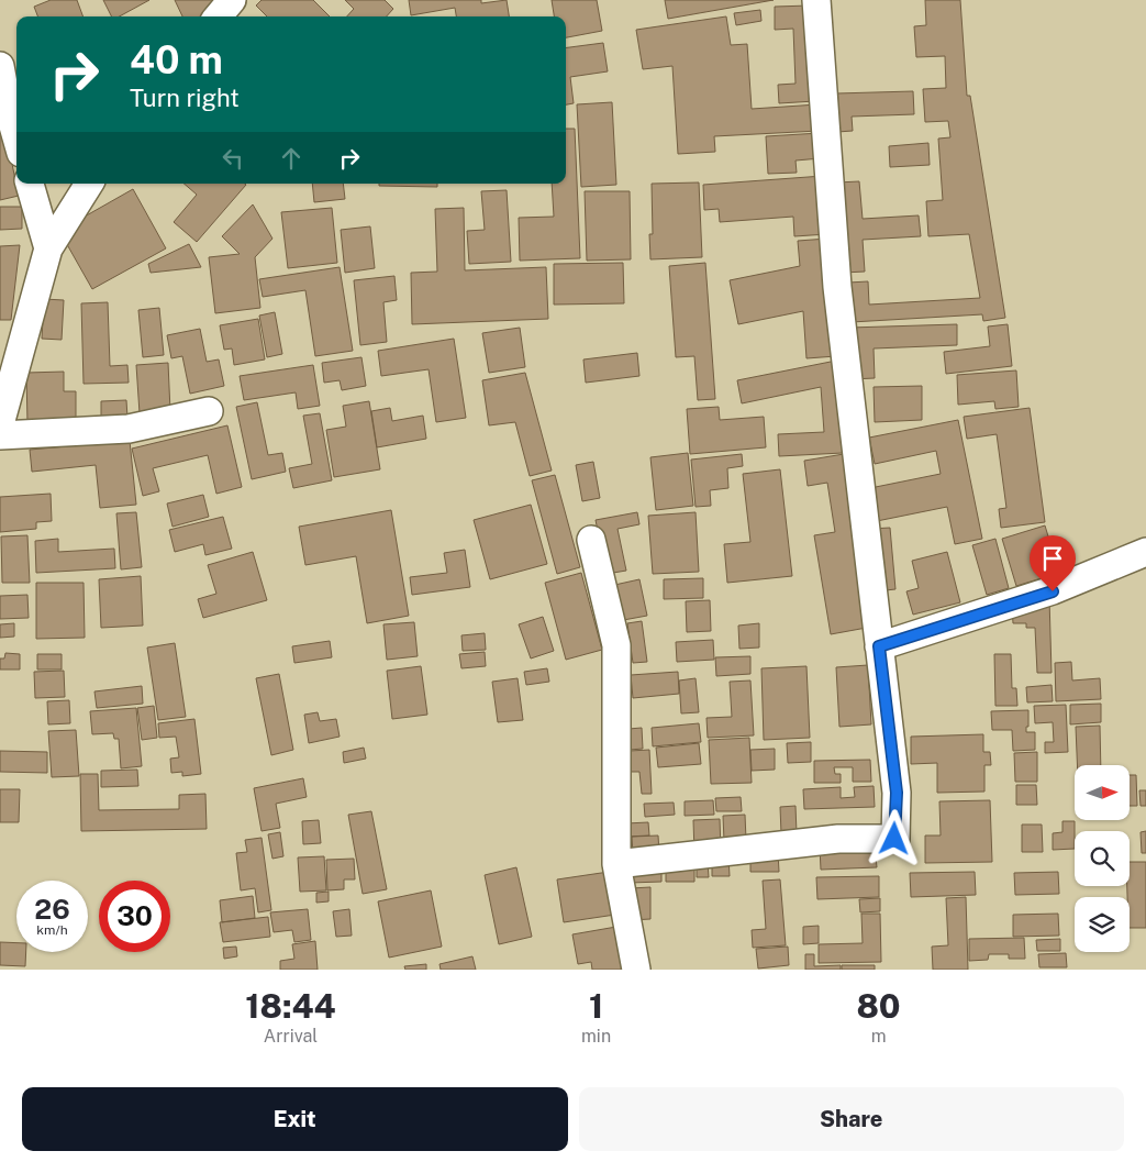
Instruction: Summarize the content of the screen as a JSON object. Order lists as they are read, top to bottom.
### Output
{
  "north": "right",
  "page": {
    "turn": ["40 m", "Turn right"],
    "speed": "26 km/h",
    "limit": "30",
    "eta": [
      "18:44",
      "Arrival",
      "1",
      "min",
      "80",
      "m"
    ],
    "buttons": ["Exit", "Share"]
  }
}
